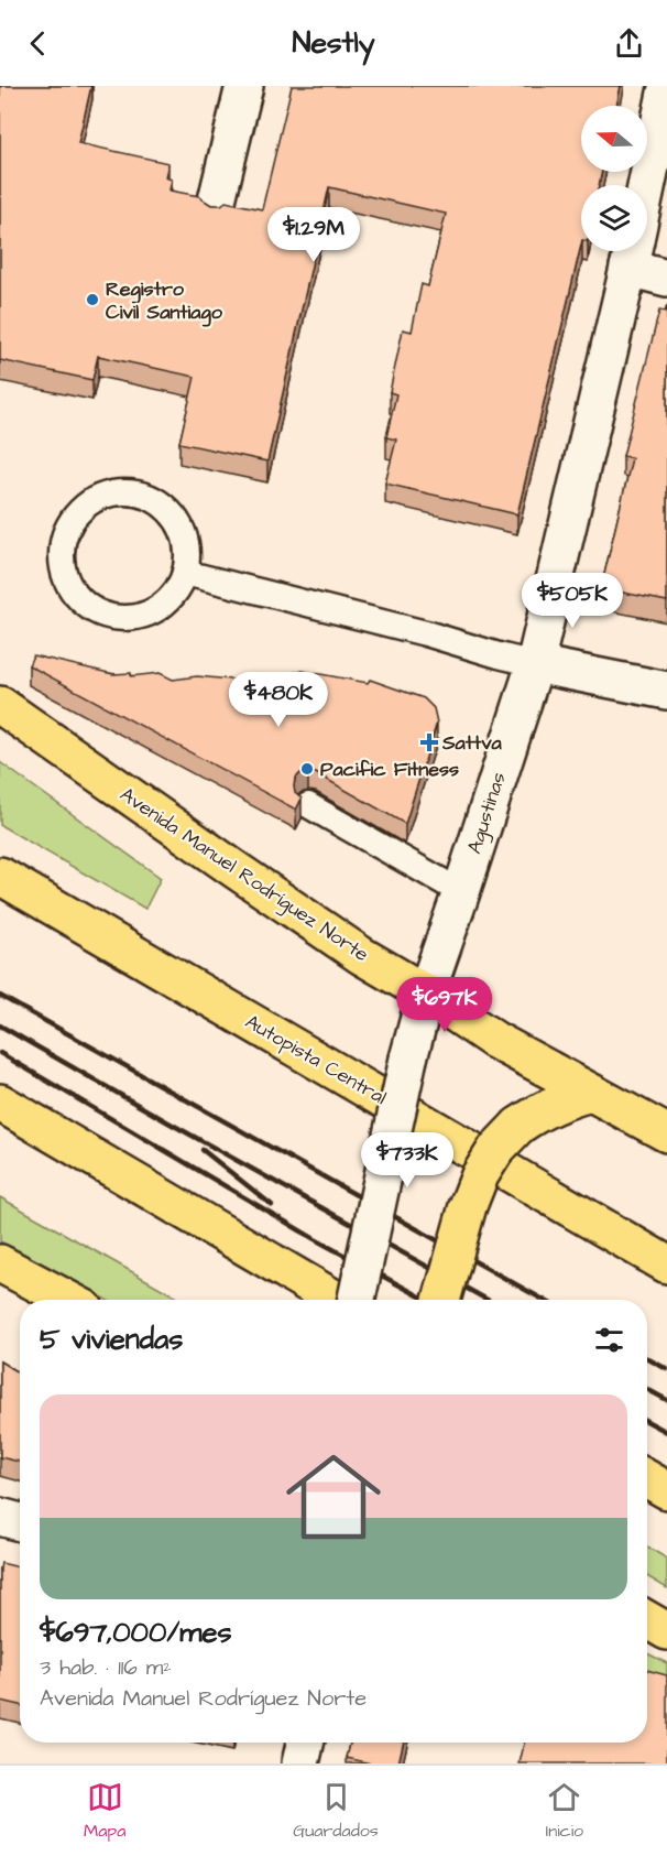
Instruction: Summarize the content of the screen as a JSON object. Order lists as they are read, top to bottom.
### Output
{
  "streets": {
    "main road": ["Agustinas", "Avenida Manuel Rodríguez Norte", "Autopista Central"]
  },
  "crossings": [
    ["Agustinas", "Avenida Manuel Rodríguez Norte"]
  ],
  "places": {
    "other": ["Registro Civil Santiago", "Pacific Fitness"],
    "health": ["Sattva"]
  },
  "north": "left",
  "page": {
    "header": "Nestly",
    "price": [
      "$1.29M",
      "$505K",
      "$480K",
      "$697K",
      "$733K"
    ],
    "heading": "5 viviendas",
    "list": [
      {
        "name": "$697,000/mes",
        "note": "3 hab. · 116 m² · Avenida Manuel Rodríguez Norte"
      }
    ],
    "tabs": ["Mapa", "Guardados", "Inicio"]
  }
}
